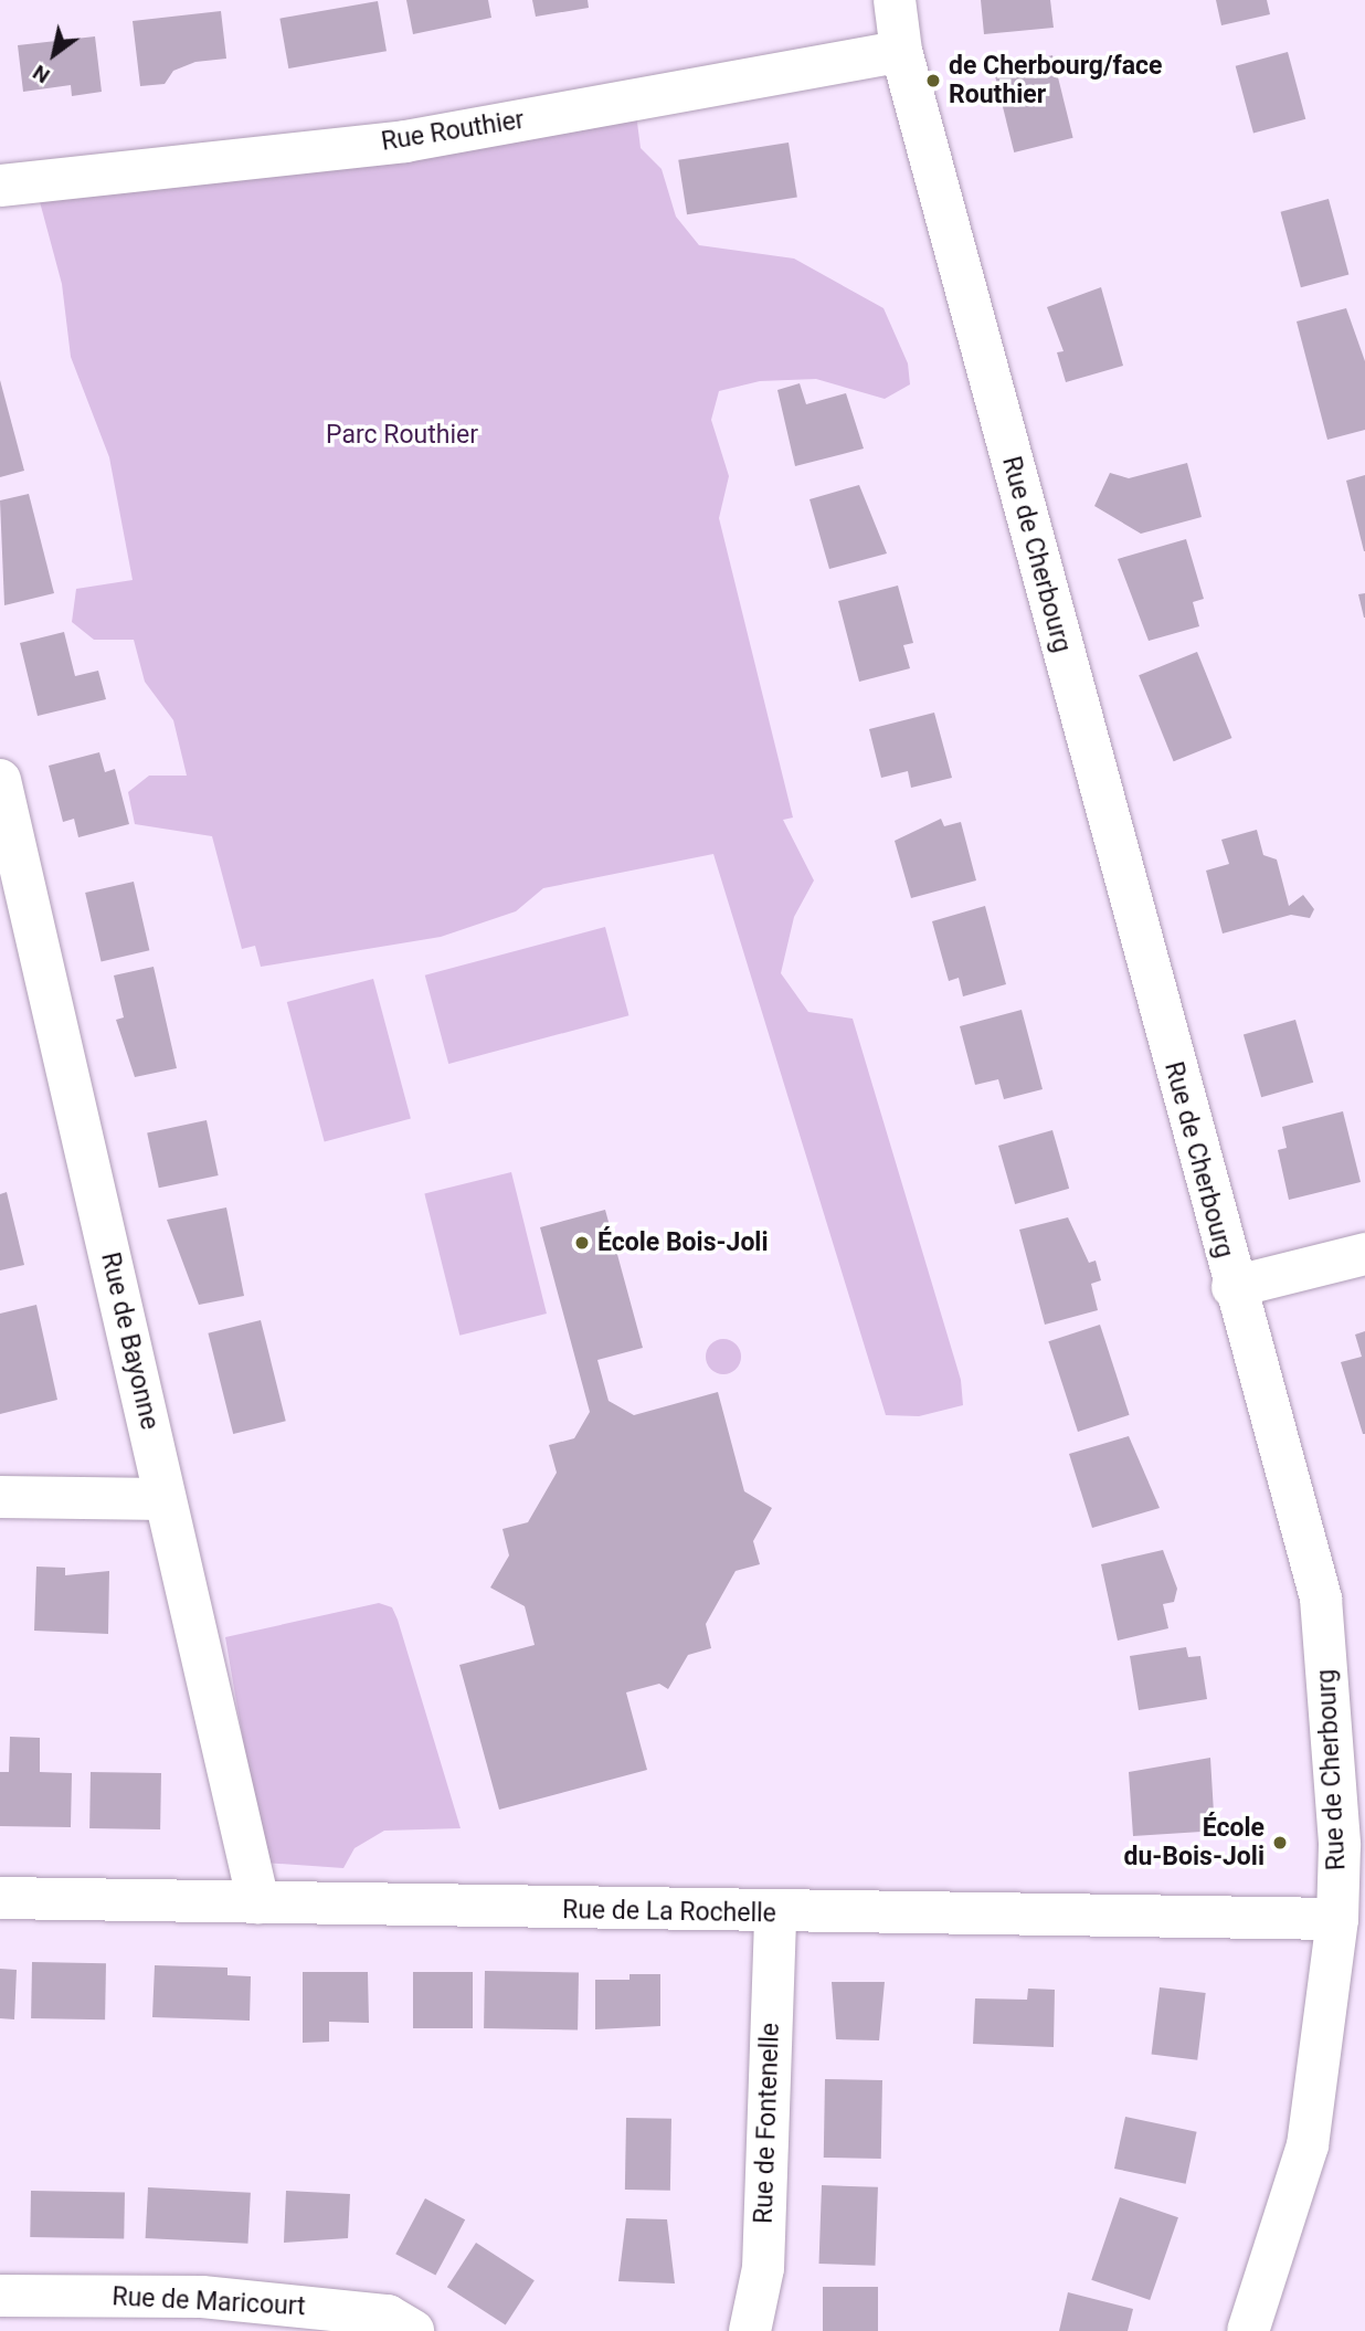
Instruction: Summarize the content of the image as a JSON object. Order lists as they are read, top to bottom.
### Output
{
  "streets": {
    "street": [
      "Rue Routhier",
      "Rue de Cherbourg",
      "Rue de Bayonne",
      "Rue de La Rochelle",
      "Rue de Fontenelle",
      "Rue de Maricourt"
    ]
  },
  "crossings": [
    ["Rue Routhier", "Rue de Cherbourg"],
    ["Rue de Cherbourg", "Rue de La Rochelle"],
    ["Rue de Bayonne", "Rue de La Rochelle"],
    ["Rue de La Rochelle", "Rue de Fontenelle"]
  ],
  "parks": ["Parc Routhier"],
  "places": ["de Cherbourg/face Routhier", "École Bois-Joli", "École du-Bois-Joli"],
  "north": "bottom left"
}
